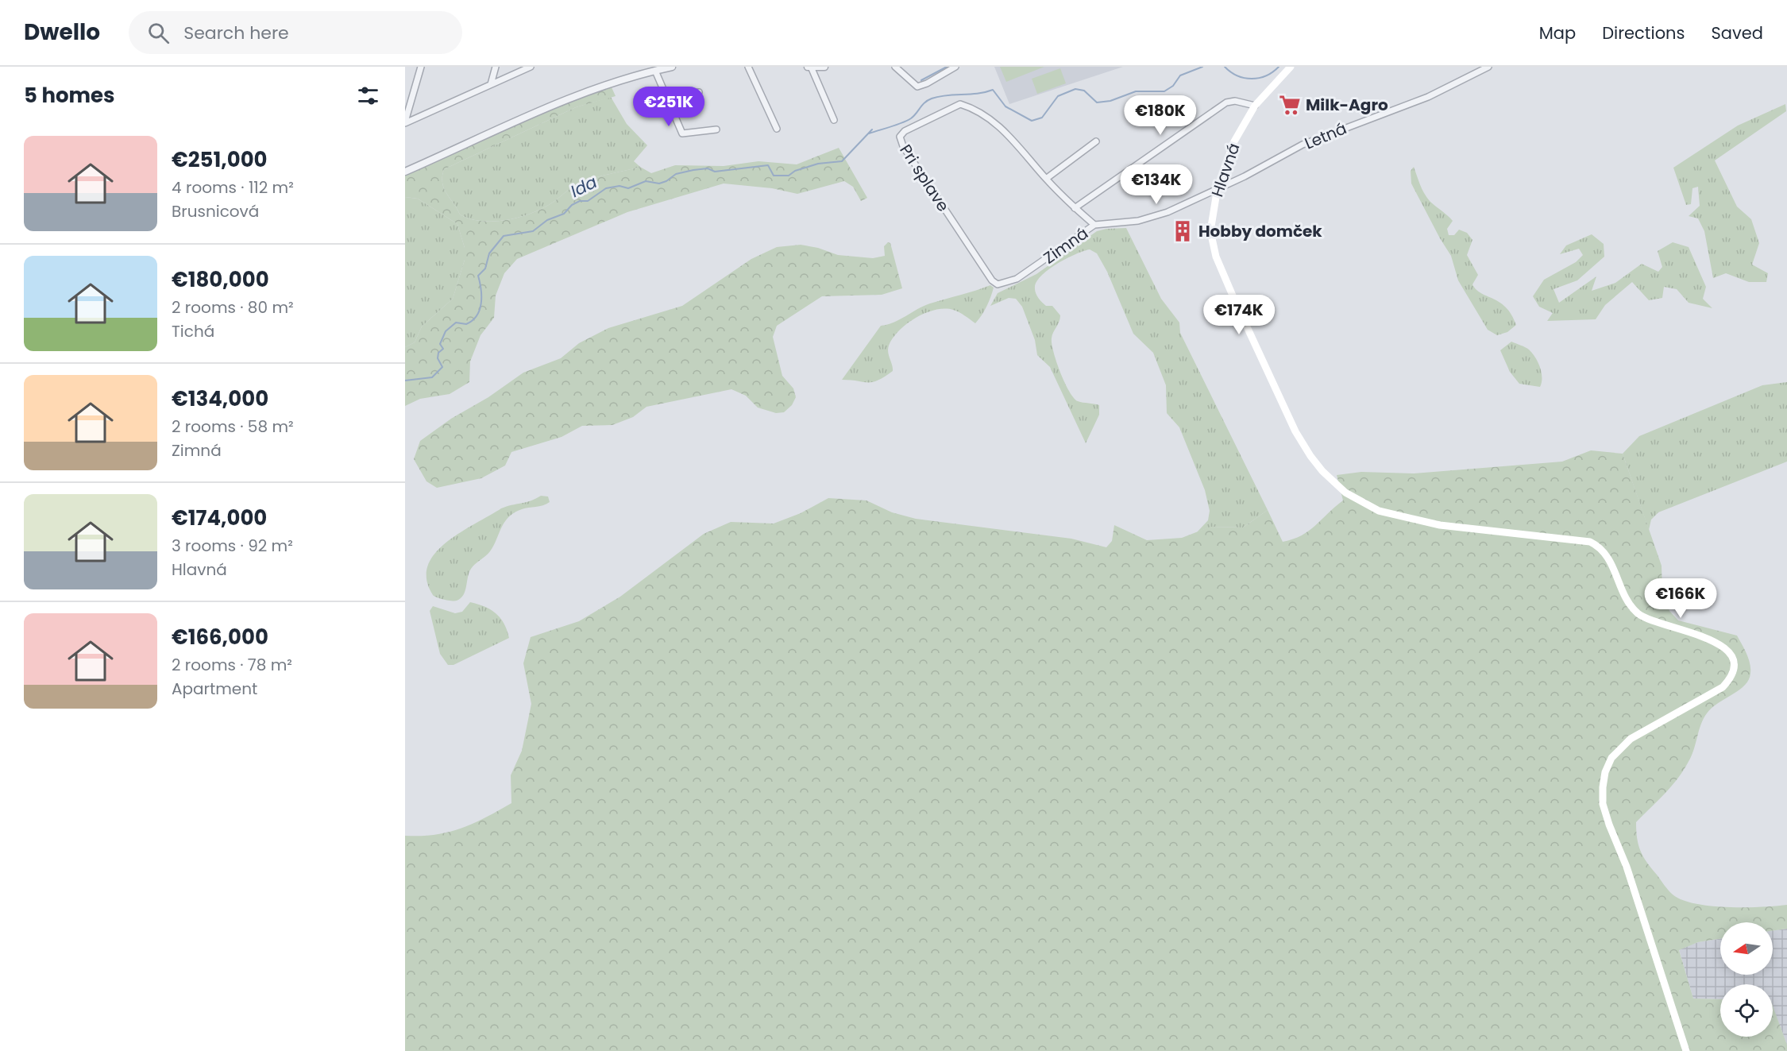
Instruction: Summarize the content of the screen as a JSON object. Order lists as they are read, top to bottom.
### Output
{
  "streets": {
    "main road": ["Hlavná"],
    "street": ["Letná", "Pri splave", "Zimná"]
  },
  "crossings": [
    ["Letná", "Hlavná"],
    ["Letná", "Zimná"],
    ["Hlavná", "Zimná"],
    ["Pri splave", "Zimná"]
  ],
  "water": ["Ida"],
  "places": {
    "supermarket": ["Milk-Agro"],
    "building": ["Hobby domček"]
  },
  "north": "left",
  "page": {
    "header": "Dwello",
    "search": "Search here",
    "nav": ["Map", "Directions", "Saved"],
    "heading": "5 homes",
    "price": [
      "€251K",
      "€180K",
      "€134K",
      "€174K",
      "€166K"
    ],
    "list": [
      {
        "name": "€251,000",
        "note": "4 rooms · 112 m² · Brusnicová"
      },
      {
        "name": "€180,000",
        "note": "2 rooms · 80 m² · Tichá"
      },
      {
        "name": "€134,000",
        "note": "2 rooms · 58 m² · Zimná"
      },
      {
        "name": "€174,000",
        "note": "3 rooms · 92 m² · Hlavná"
      },
      {
        "name": "€166,000",
        "note": "2 rooms · 78 m² · Apartment"
      }
    ]
  }
}
